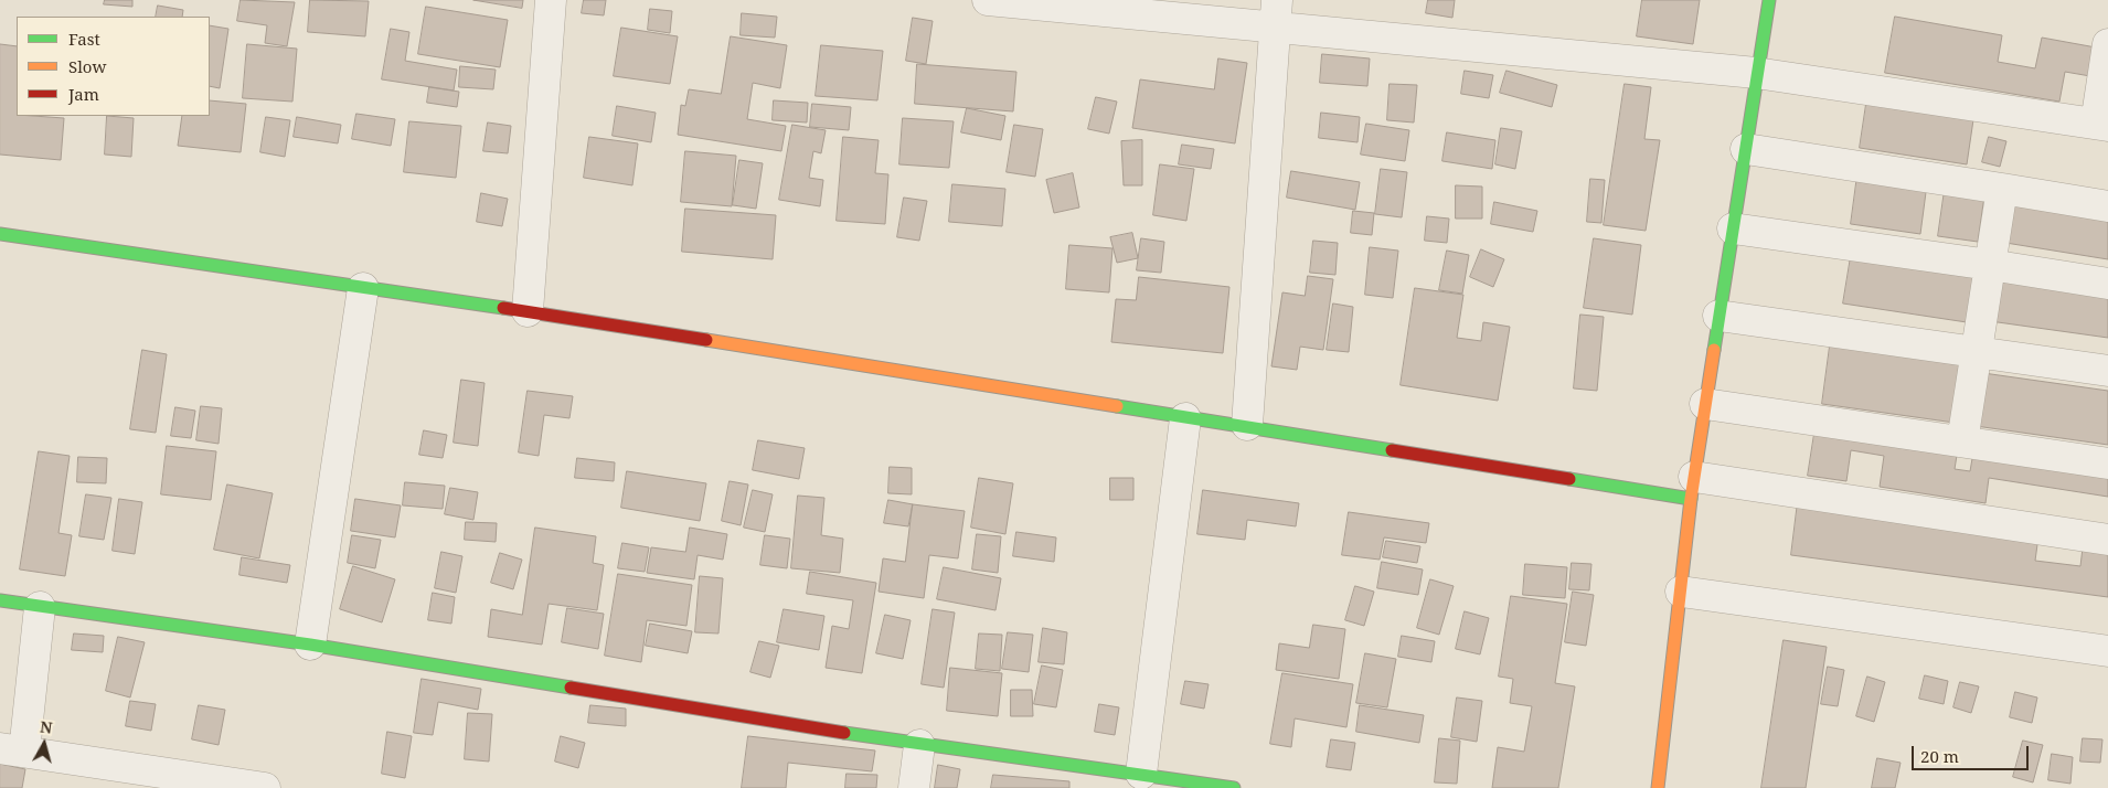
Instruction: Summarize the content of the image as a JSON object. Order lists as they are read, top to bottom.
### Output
{
  "legend": ["Fast", "Slow", "Jam"],
  "scale_bar": "20 m",
  "north": "top"
}
